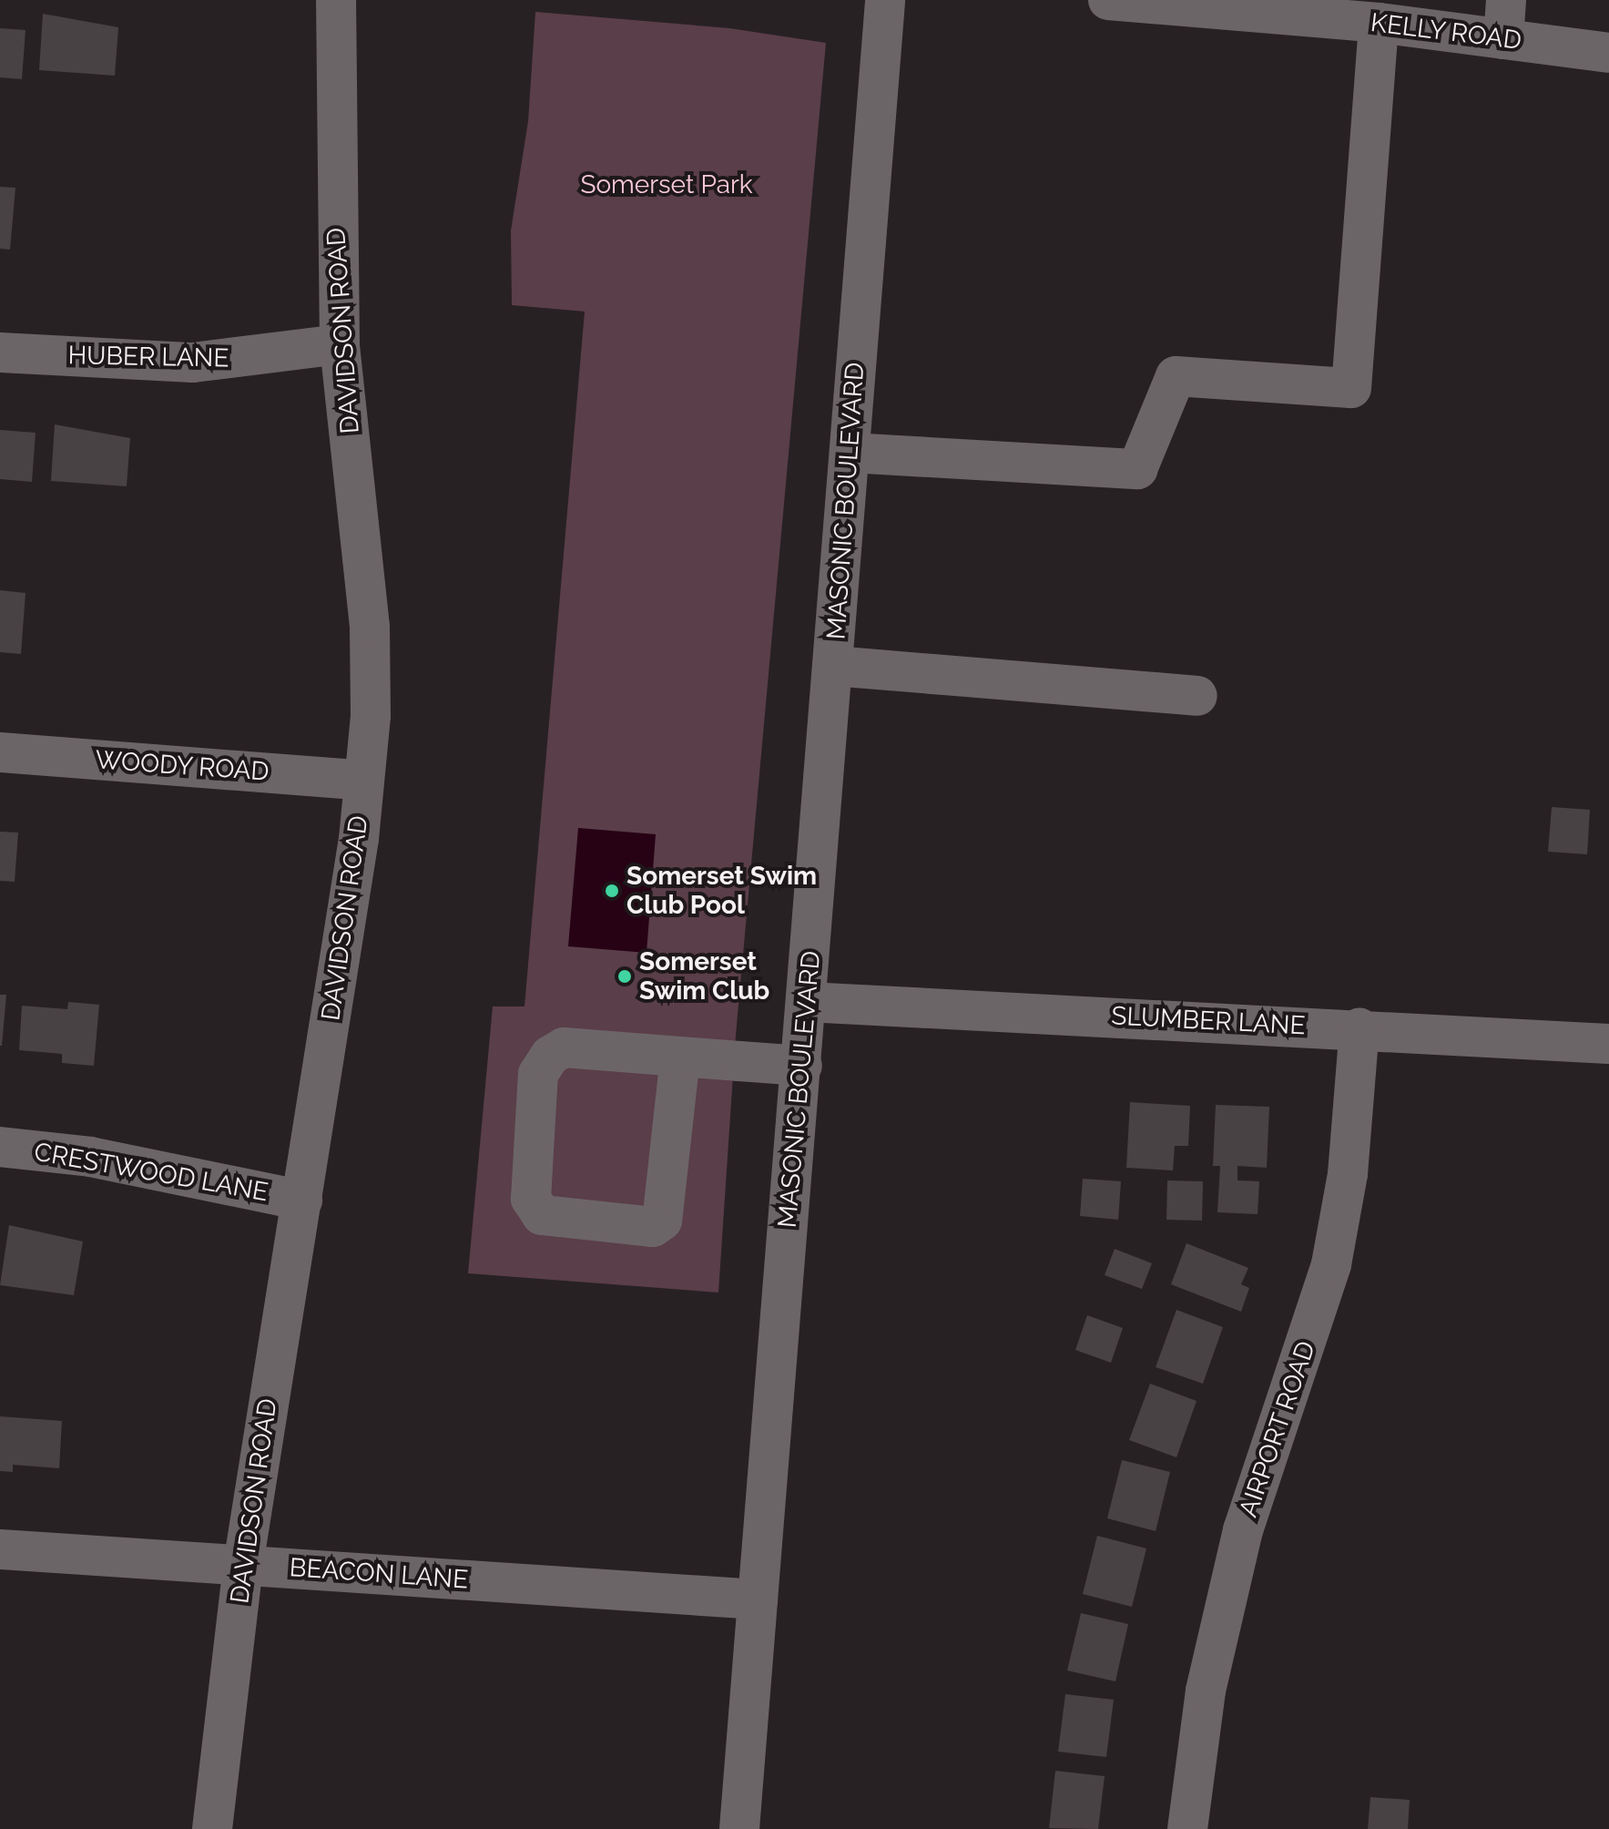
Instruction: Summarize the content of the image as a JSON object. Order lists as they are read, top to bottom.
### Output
{
  "streets": {
    "street": [
      "KELLY ROAD",
      "DAVIDSON ROAD",
      "HUBER LANE",
      "MASONIC BOULEVARD",
      "WOODY ROAD",
      "SLUMBER LANE",
      "CRESTWOOD LANE",
      "AIRPORT ROAD",
      "BEACON LANE"
    ]
  },
  "crossings": [
    ["DAVIDSON ROAD", "HUBER LANE"],
    ["DAVIDSON ROAD", "WOODY ROAD"],
    ["DAVIDSON ROAD", "CRESTWOOD LANE"],
    ["DAVIDSON ROAD", "BEACON LANE"],
    ["MASONIC BOULEVARD", "SLUMBER LANE"],
    ["MASONIC BOULEVARD", "BEACON LANE"],
    ["SLUMBER LANE", "AIRPORT ROAD"]
  ],
  "parks": ["Somerset Park"],
  "places": ["Somerset Swim Club Pool", "Somerset Swim Club"]
}
